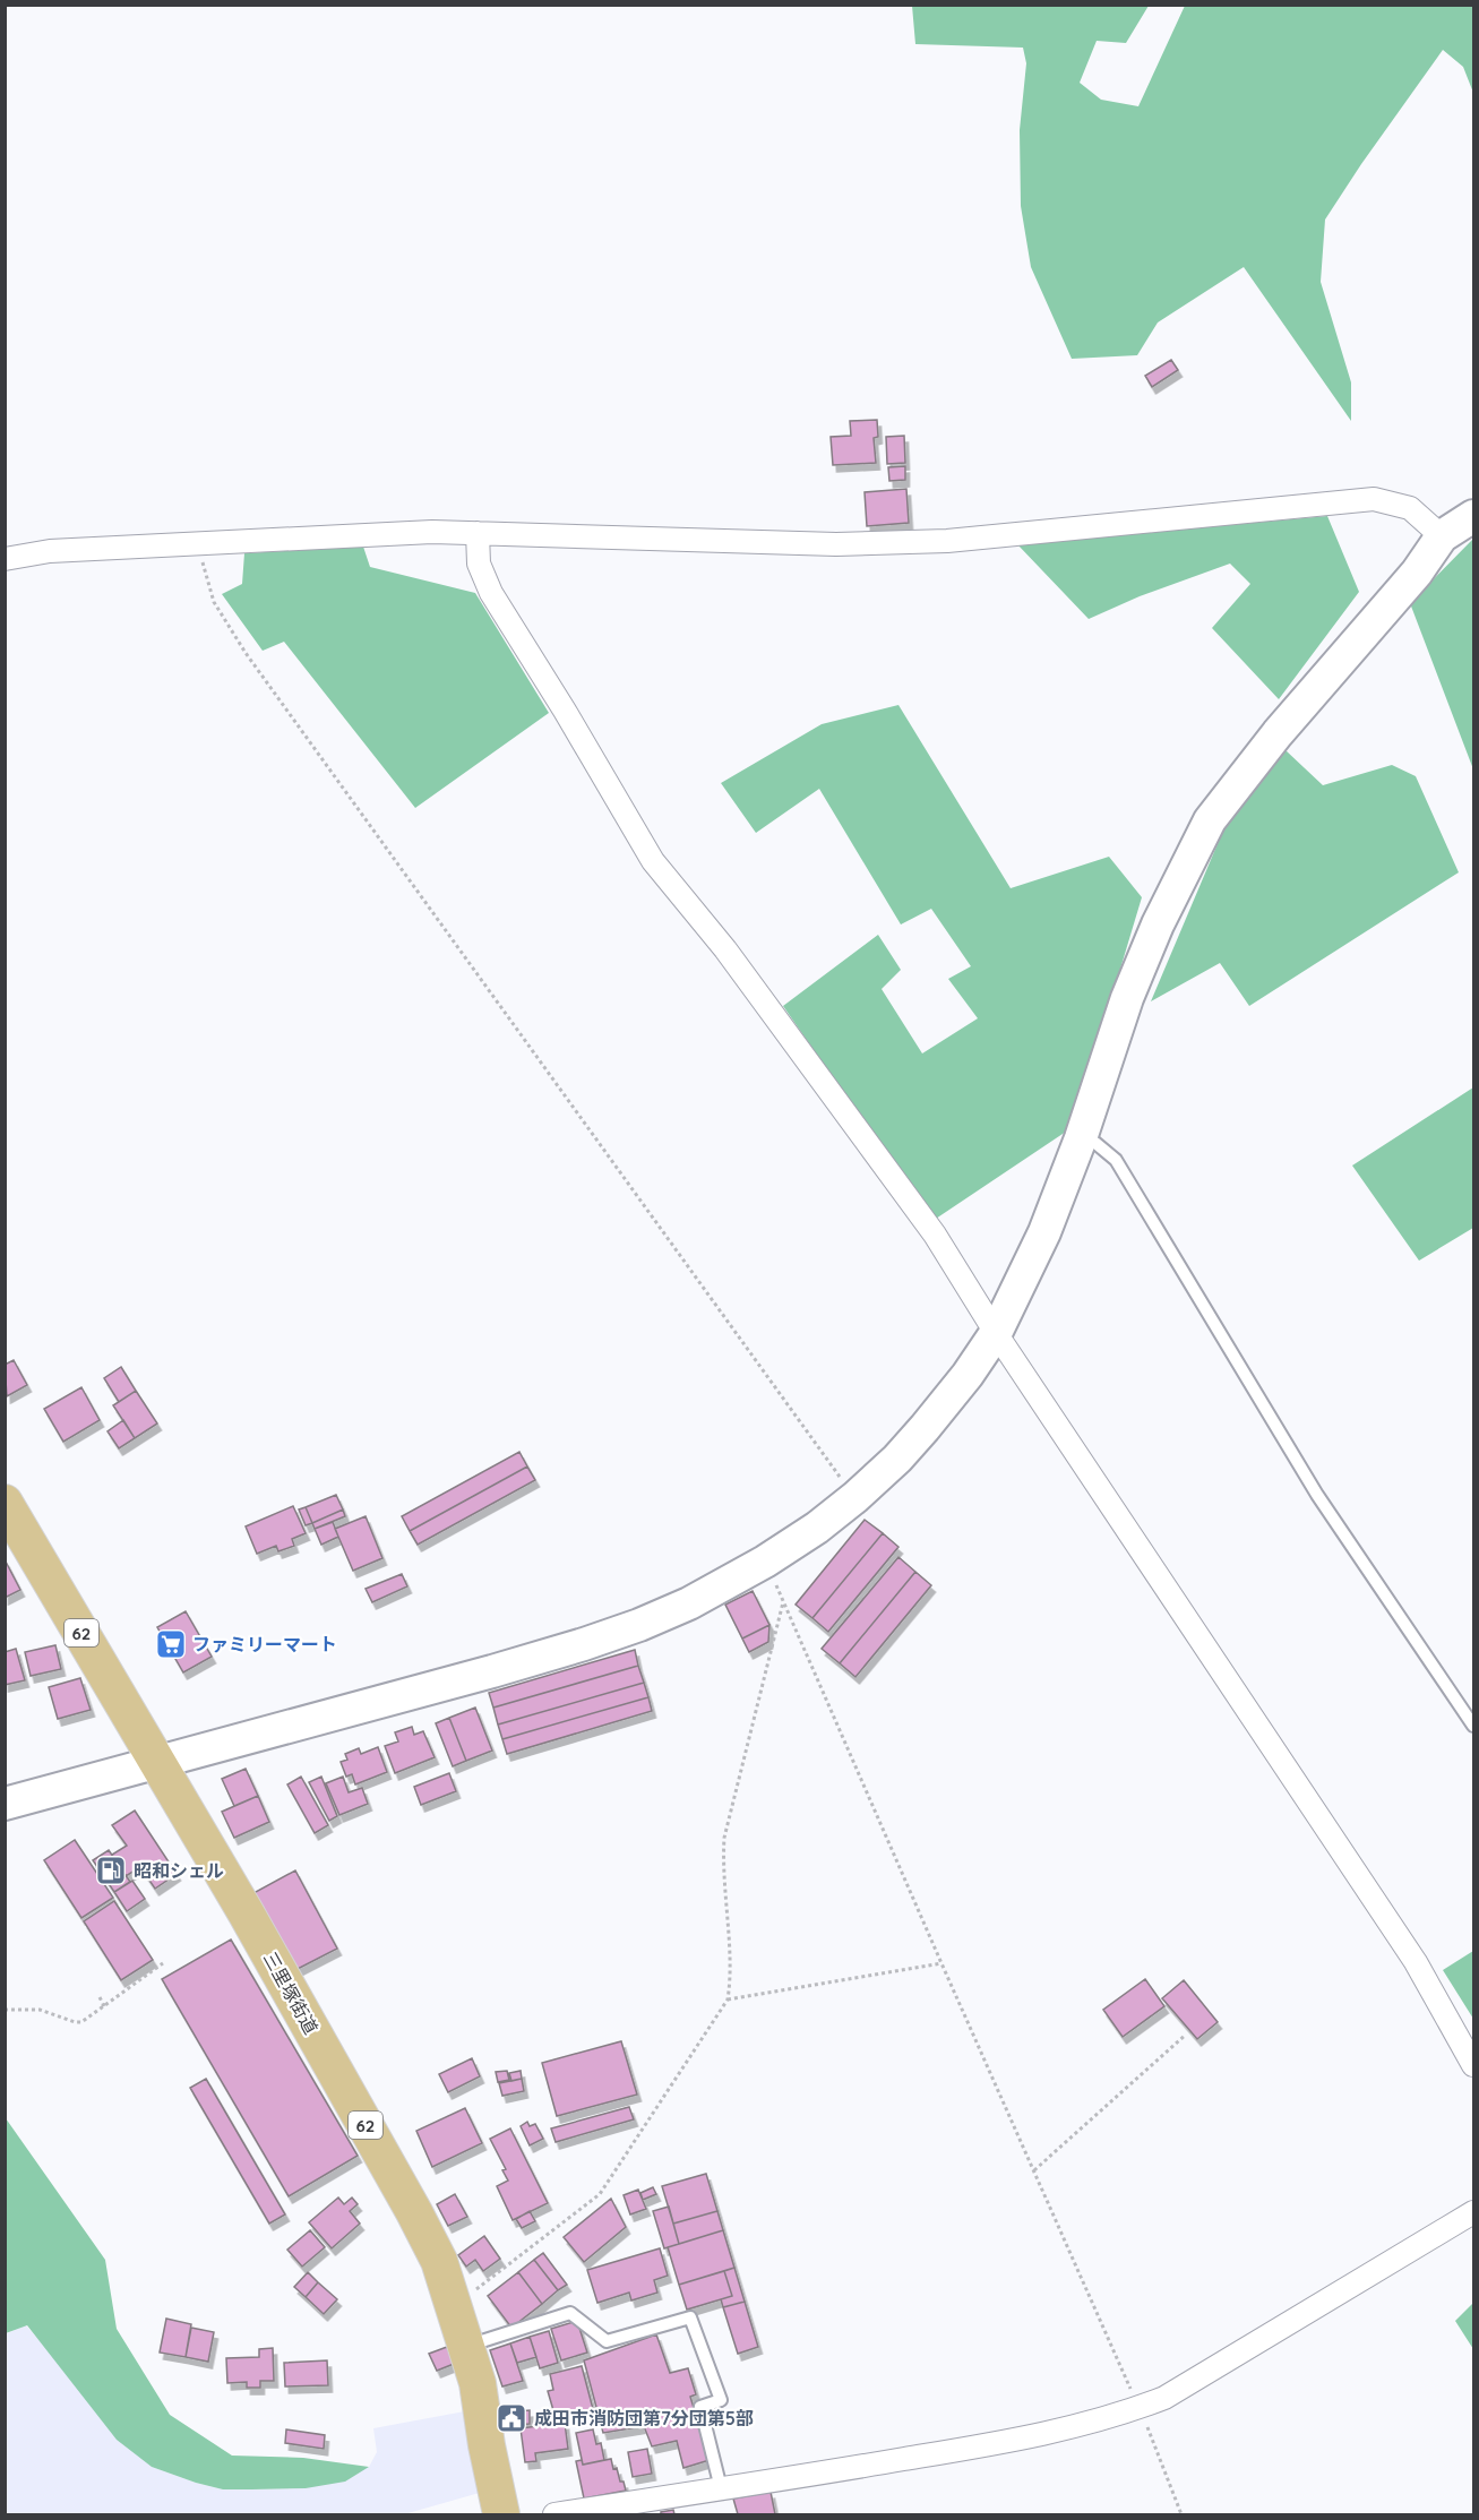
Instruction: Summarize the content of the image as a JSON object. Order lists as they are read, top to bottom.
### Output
{
  "streets": {
    "main road": ["62", "三里塚街道"]
  },
  "places": {
    "supermarket": ["ファミリーマート"],
    "fuel station": ["昭和シェル"],
    "public building": ["成田市消防団第7分団第5部"]
  }
}
